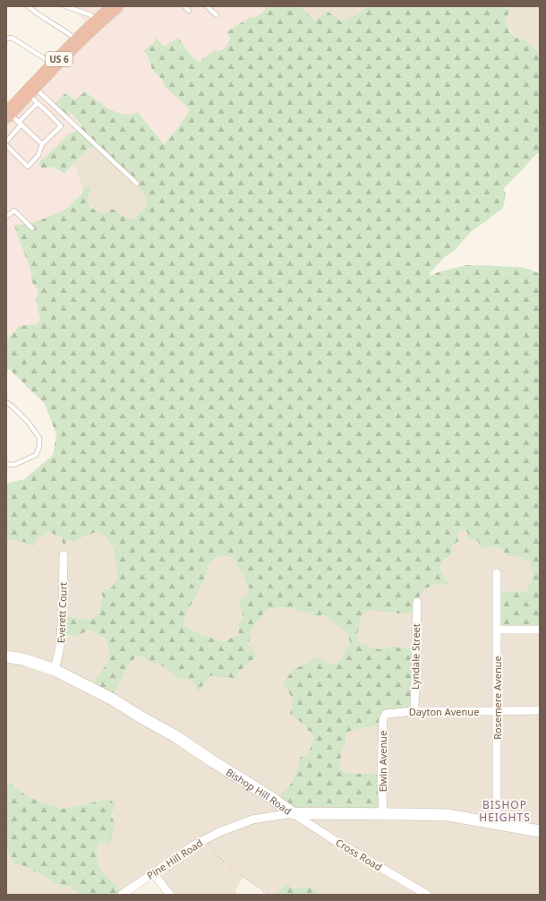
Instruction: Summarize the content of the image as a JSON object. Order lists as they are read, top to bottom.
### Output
{
  "streets": {
    "highway": ["US 6"],
    "street": [
      "Everett Court",
      "Lyndale Street",
      "Rosemere Avenue",
      "Dayton Avenue",
      "Elwin Avenue",
      "Bishop Hill Road",
      "Cross Road",
      "Pine Hill Road"
    ]
  },
  "crossings": [
    ["Everett Court", "Bishop Hill Road"],
    ["Lyndale Street", "Dayton Avenue"],
    ["Rosemere Avenue", "Dayton Avenue"],
    ["Rosemere Avenue", "Bishop Hill Road"],
    ["Dayton Avenue", "Elwin Avenue"],
    ["Elwin Avenue", "Bishop Hill Road"],
    ["Bishop Hill Road", "Cross Road"],
    ["Bishop Hill Road", "Pine Hill Road"],
    ["Cross Road", "Pine Hill Road"]
  ],
  "districts": ["BISHOP HEIGHTS"]
}
